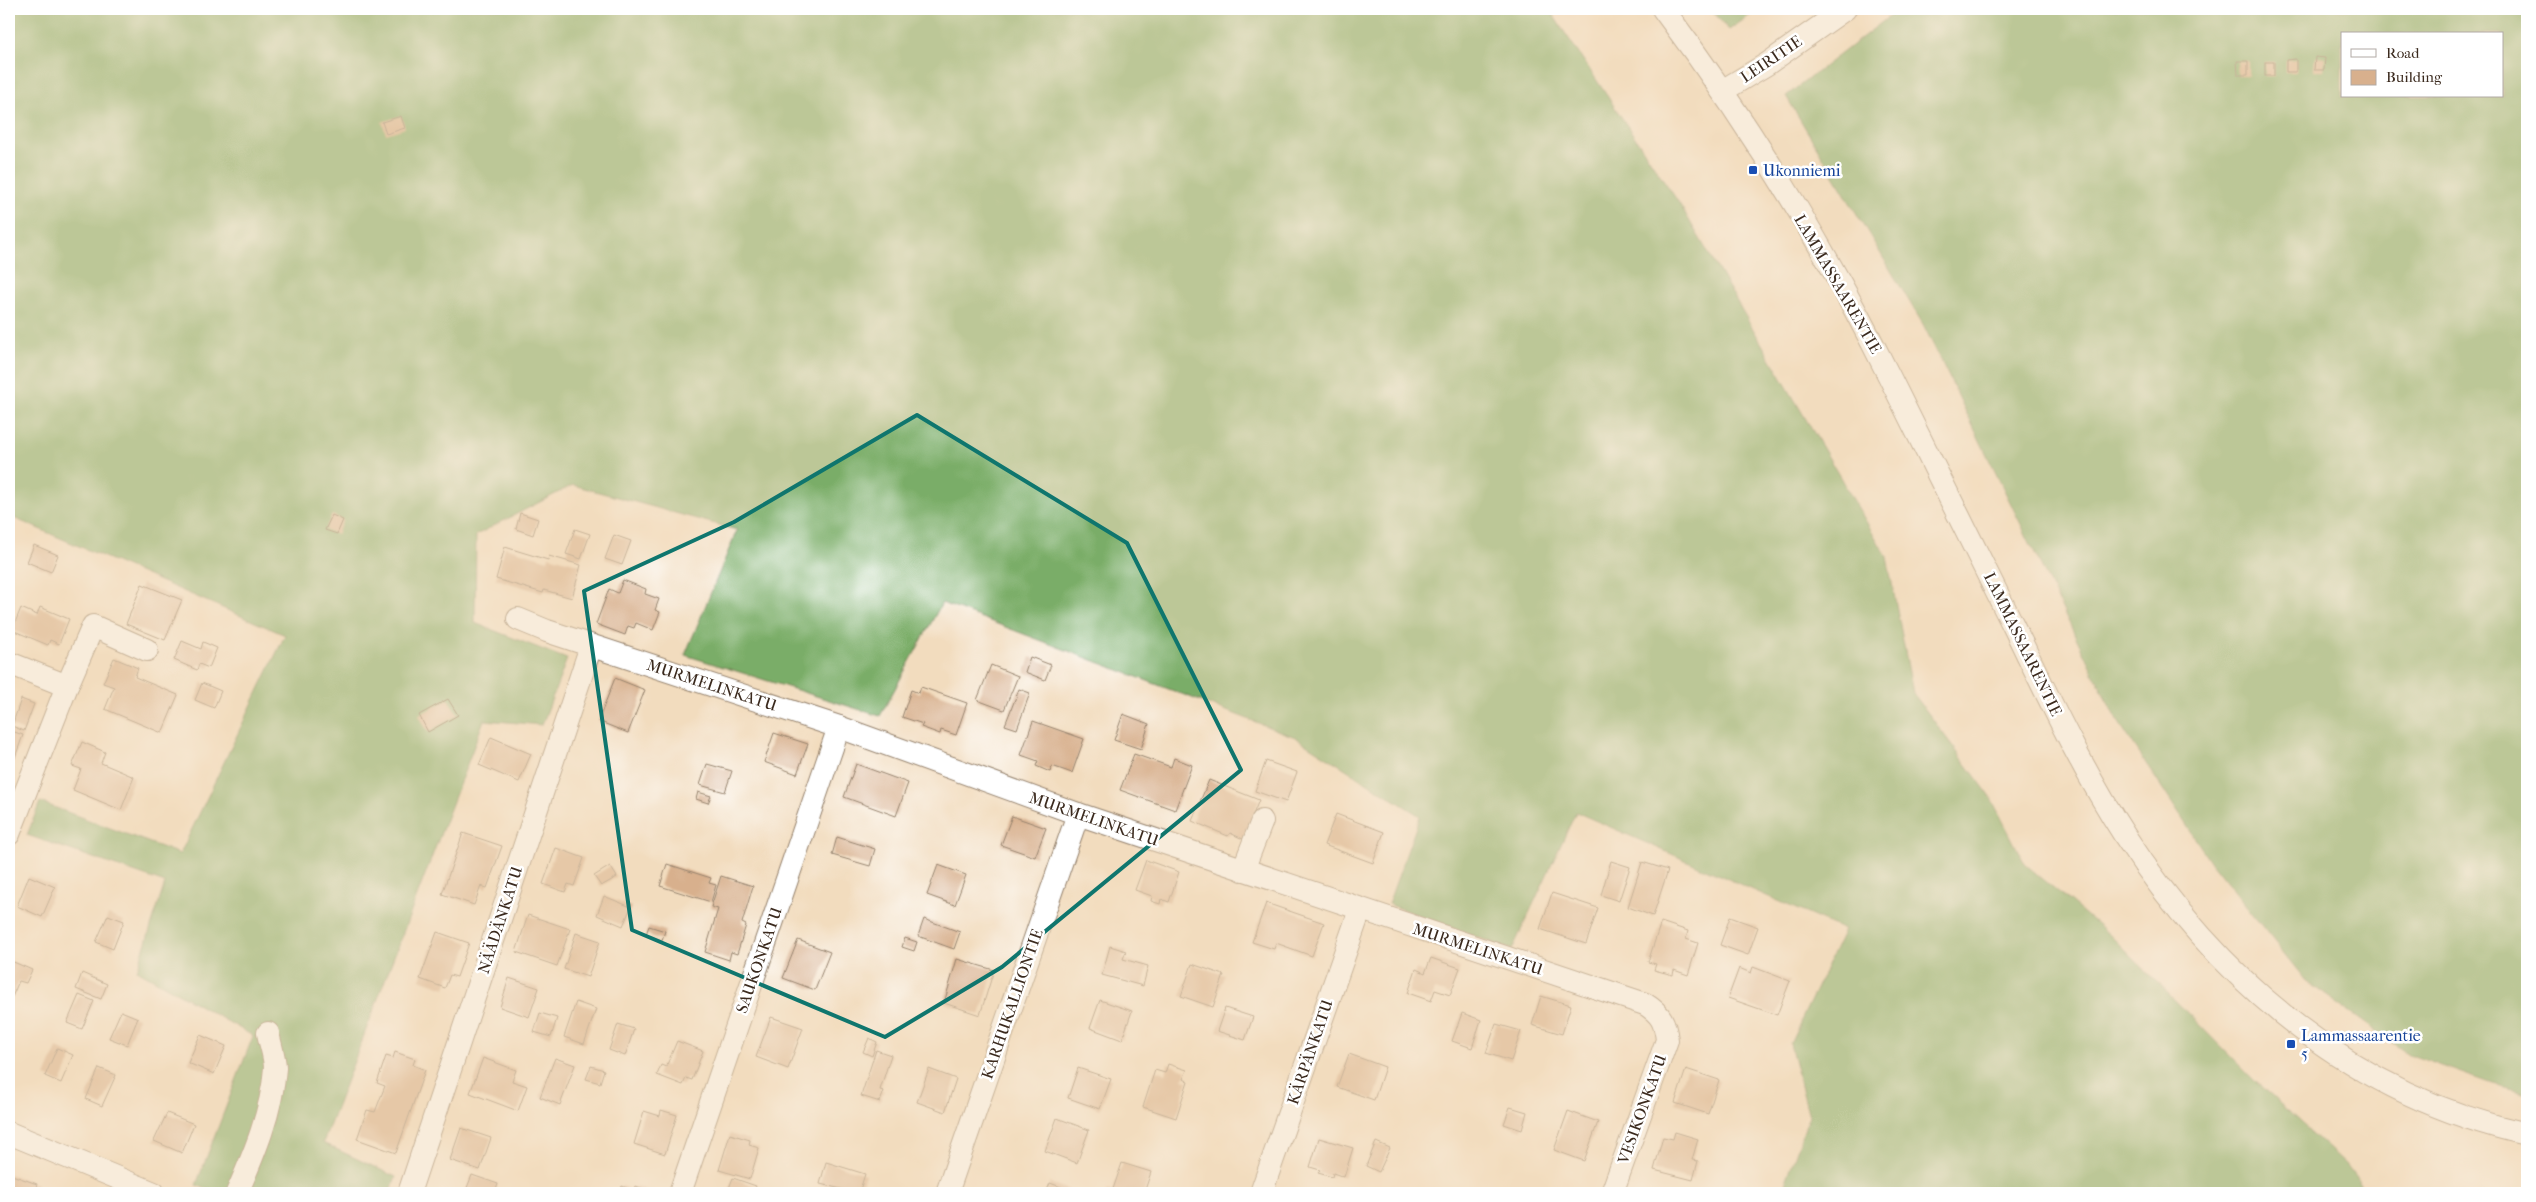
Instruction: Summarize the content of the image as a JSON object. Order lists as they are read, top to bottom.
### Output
{
  "streets": {
    "street": [
      "LEIRITIE",
      "LAMMASSAARENTIE",
      "MURMELINKATU",
      "NÄÄDÄNKATU",
      "SAUKONKATU",
      "KARHUKALLIONTIE",
      "KÄRPÄNKATU",
      "VESIKONKATU"
    ]
  },
  "crossings": [
    ["LEIRITIE", "LAMMASSAARENTIE"],
    ["MURMELINKATU", "NÄÄDÄNKATU"],
    ["MURMELINKATU", "SAUKONKATU"],
    ["MURMELINKATU", "KARHUKALLIONTIE"],
    ["MURMELINKATU", "KÄRPÄNKATU"],
    ["MURMELINKATU", "VESIKONKATU"]
  ],
  "places": {
    "transit": ["Ukonniemi", "Lammassaarentie 5"]
  },
  "legend": ["Road", "Building"]
}
